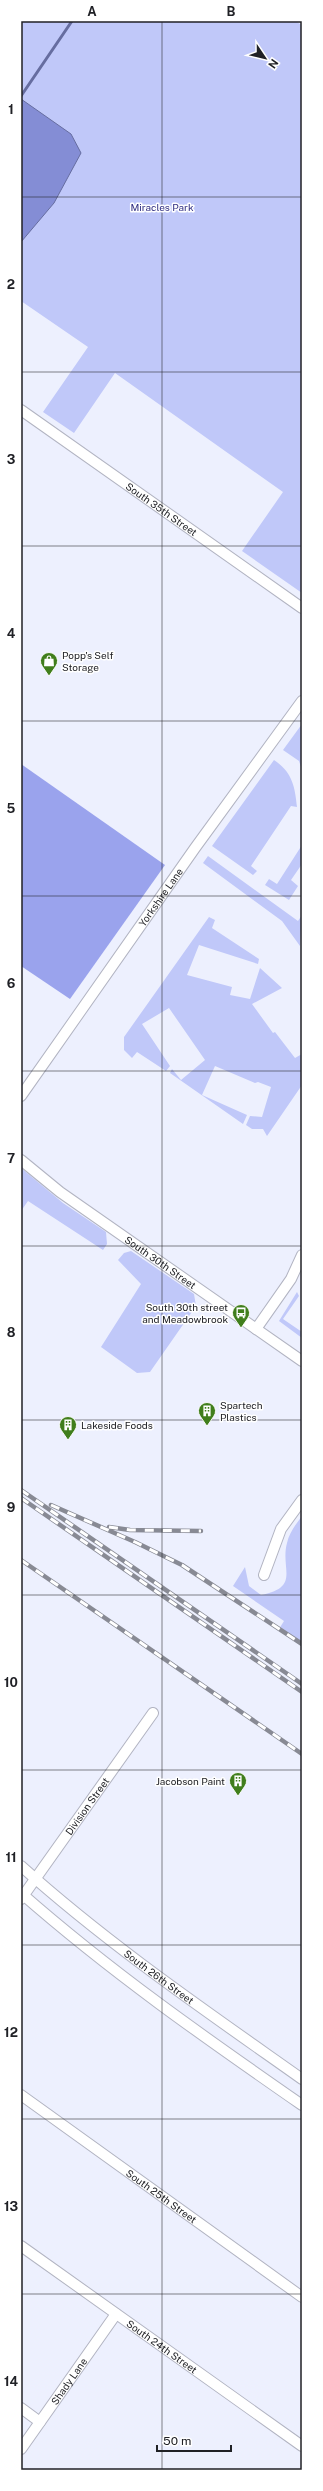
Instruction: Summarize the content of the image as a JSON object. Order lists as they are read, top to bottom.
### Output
{
  "streets": {
    "street": [
      "South 35th Street",
      "Yorkshire Lane",
      "South 30th Street",
      "Division Street",
      "South 26th Street",
      "South 25th Street",
      "South 24th Street",
      "Shady Lane"
    ]
  },
  "crossings": [
    ["Division Street", "South 26th Street"],
    ["South 24th Street", "Shady Lane"]
  ],
  "parks": ["Miracles Park"],
  "places": {
    "shop": ["Popp's Self Storage"],
    "bus stop": ["South 30th street and Meadowbrook"],
    "building": ["Spartech Plastics", "Lakeside Foods", "Jacobson Paint"]
  },
  "scale_bar": "50 m",
  "north": "bottom right",
  "grid": {
    "columns": ["A", "B"],
    "rows": [
      "1",
      "2",
      "3",
      "4",
      "5",
      "6",
      "7",
      "8",
      "9",
      "10",
      "11",
      "12",
      "13",
      "14"
    ]
  }
}
